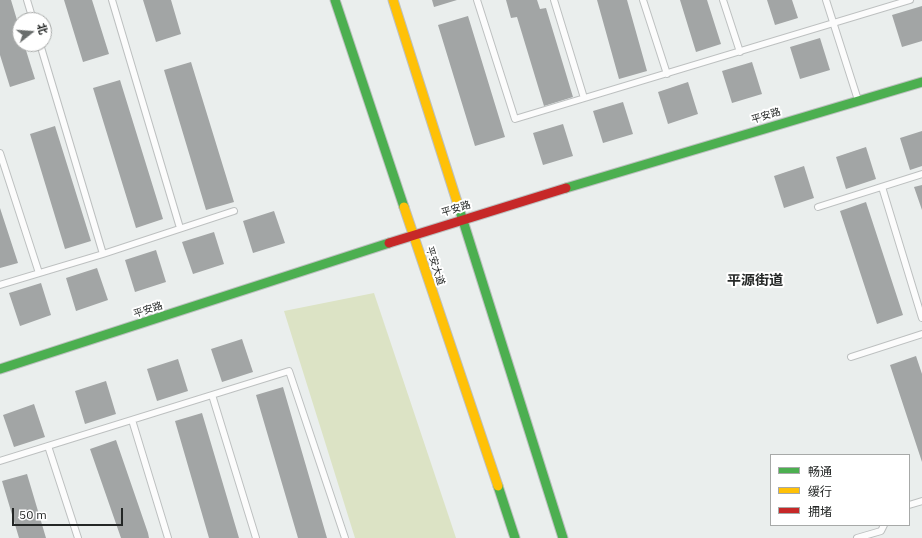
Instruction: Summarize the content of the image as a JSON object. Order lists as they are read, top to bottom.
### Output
{
  "streets": {
    "main road": ["平安路", "平安大道"]
  },
  "crossings": [
    ["平安路", "平安大道"]
  ],
  "districts": ["平源街道"],
  "legend": ["畅通", "缓行", "拥堵"],
  "scale_bar": "50 m",
  "north": "right"
}
